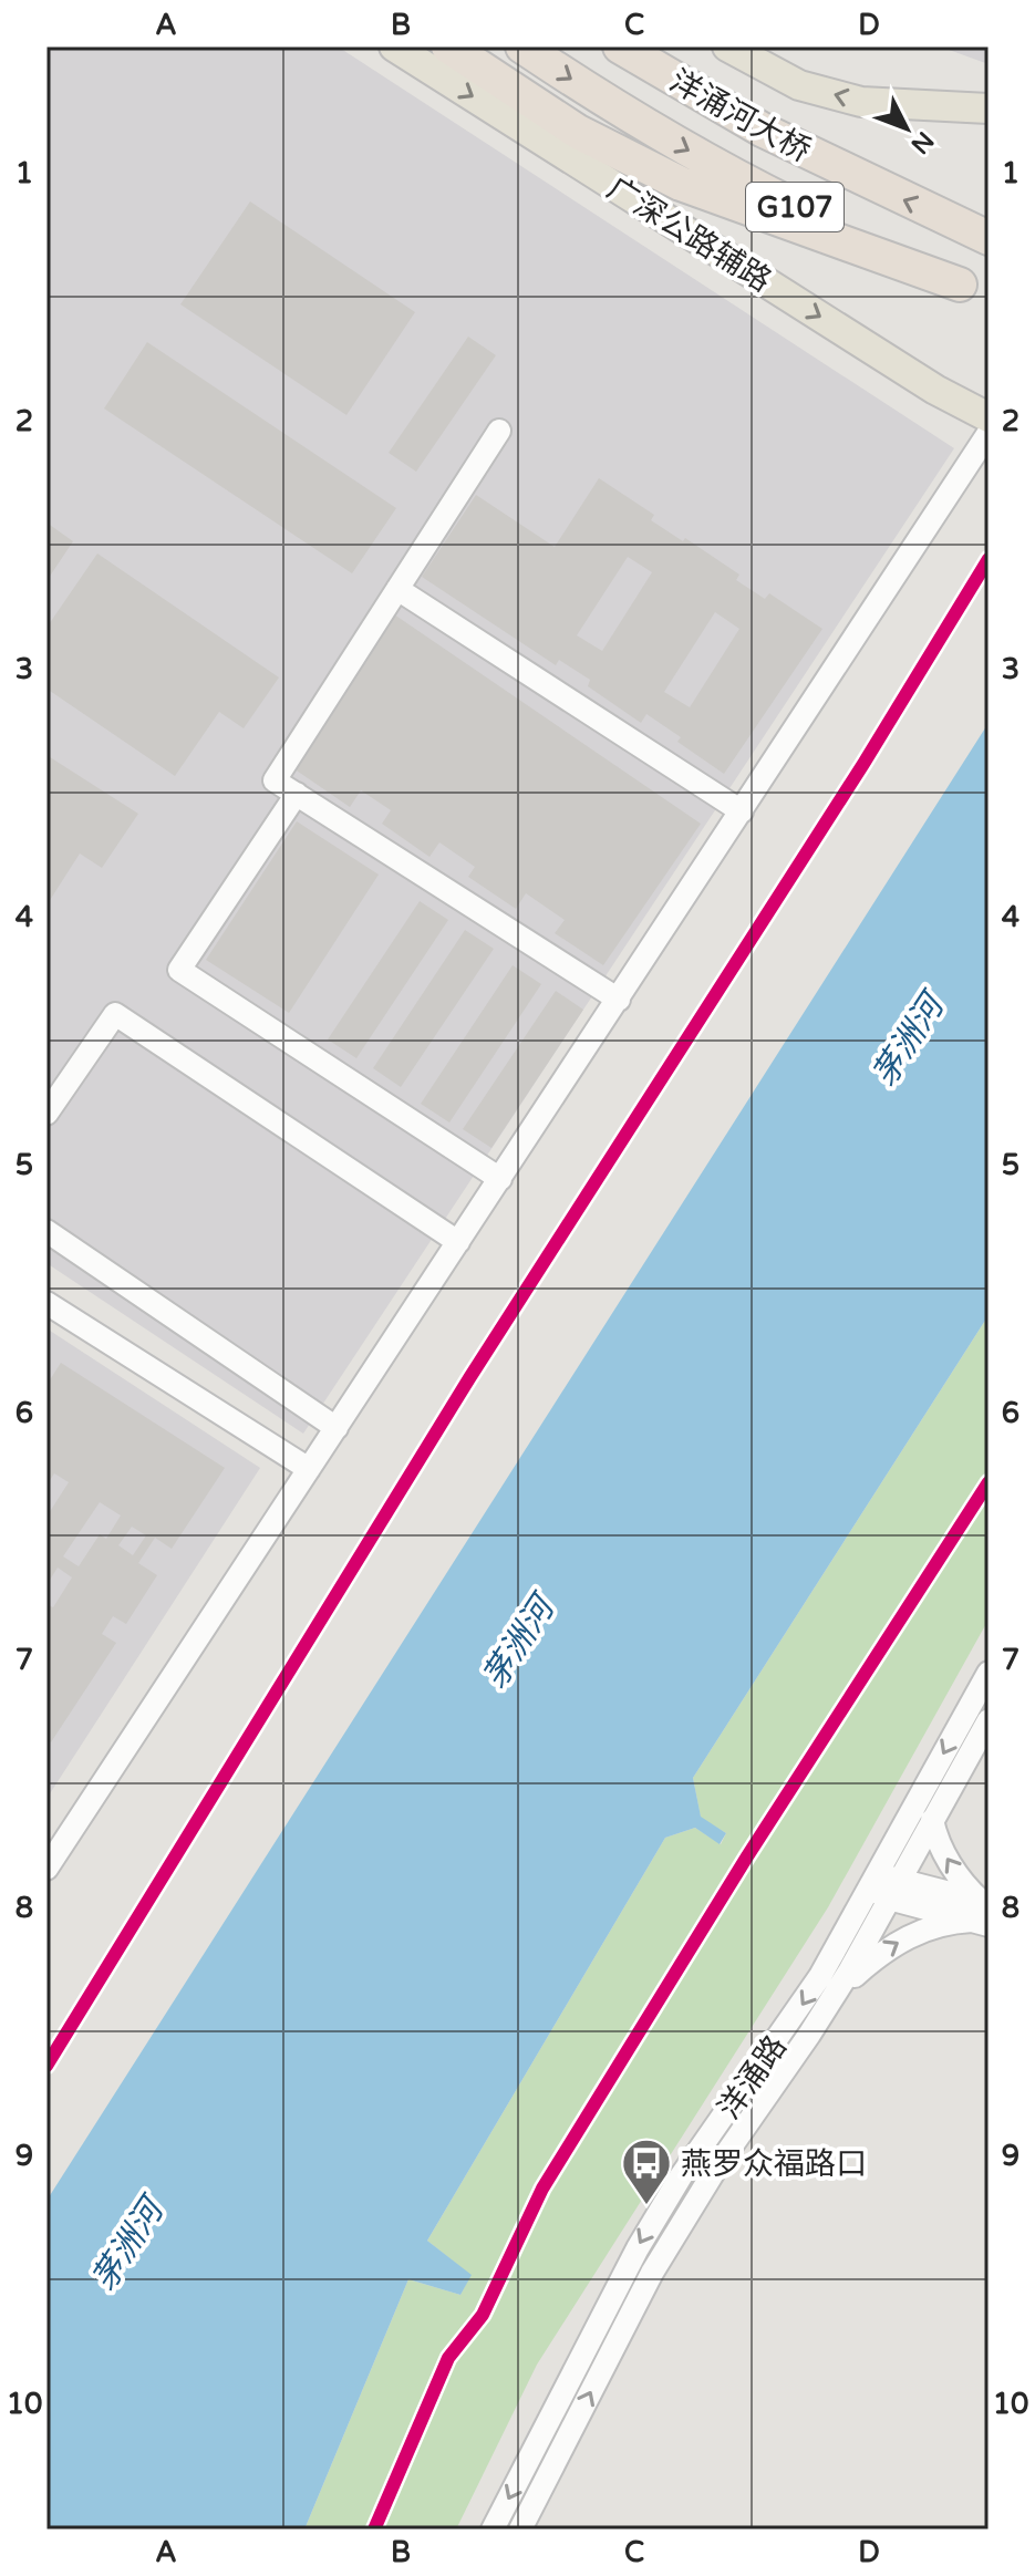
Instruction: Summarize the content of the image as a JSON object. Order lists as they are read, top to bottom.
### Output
{
  "streets": {
    "highway": ["洋涌河大桥", "G107"],
    "main road": ["广深公路辅路"],
    "street": ["洋涌路"]
  },
  "water": ["茅洲河"],
  "places": {
    "bus stop": ["燕罗众福路口"]
  },
  "north": "bottom right",
  "grid": {
    "columns": [
      "A",
      "B",
      "C",
      "D"
    ],
    "rows": [
      "1",
      "2",
      "3",
      "4",
      "5",
      "6",
      "7",
      "8",
      "9",
      "10"
    ]
  }
}
